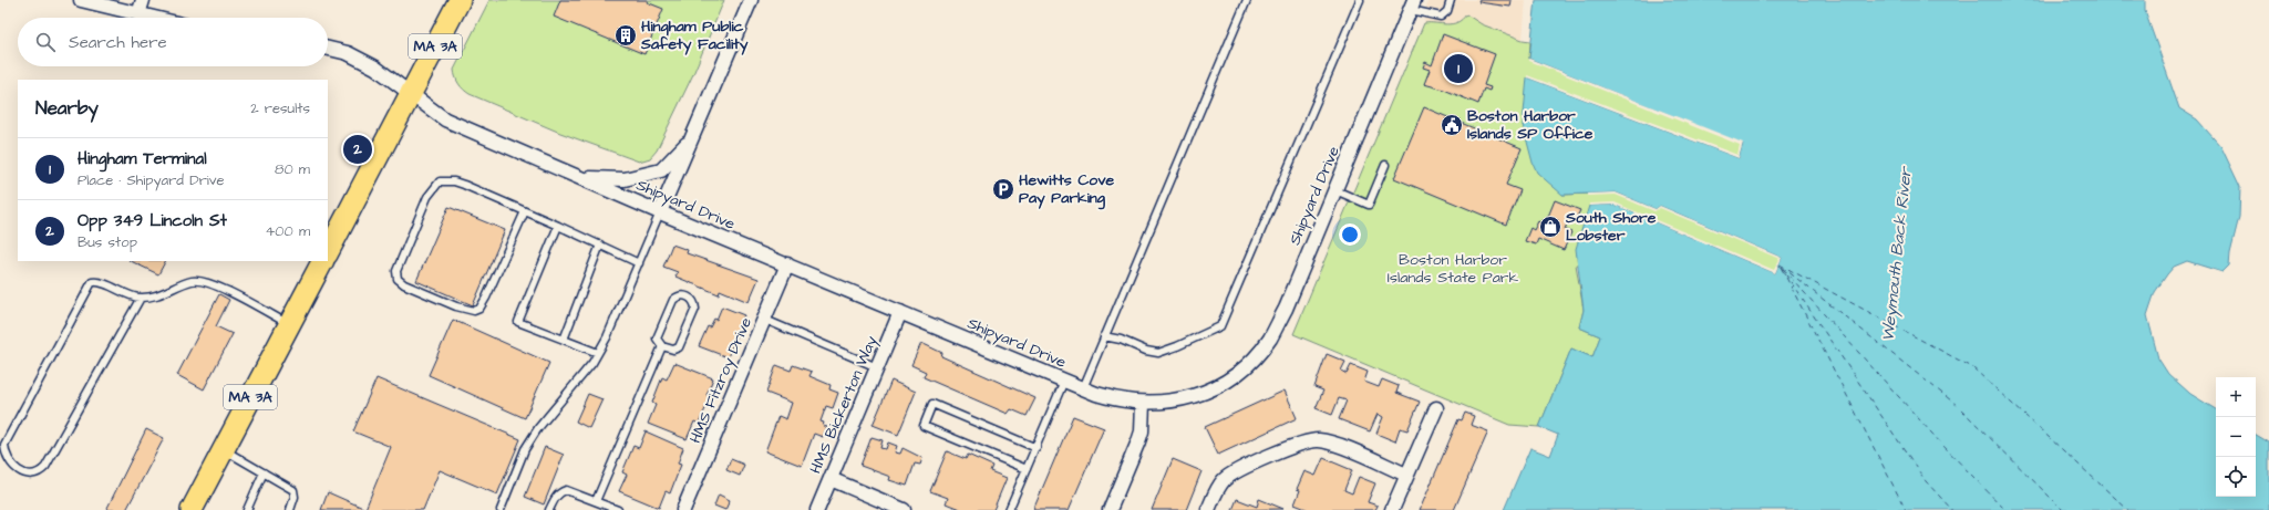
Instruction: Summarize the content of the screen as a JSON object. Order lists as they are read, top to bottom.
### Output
{
  "streets": {
    "main road": ["MA 3A"],
    "street": ["Shipyard Drive", "HMS Fitzroy Drive", "HMS Bickerton Way"]
  },
  "crossings": [
    ["MA 3A", "Shipyard Drive"],
    ["Shipyard Drive", "HMS Fitzroy Drive"],
    ["Shipyard Drive", "HMS Bickerton Way"]
  ],
  "water": ["Weymouth Back River"],
  "parks": ["Boston Harbor Islands State Park"],
  "places": {
    "building": ["Hingham Public Safety Facility"],
    "public building": ["Boston Harbor Islands SP Office"],
    "parking": ["Hewitts Cove Pay Parking"],
    "shop": ["South Shore Lobster"]
  },
  "page": {
    "search": "Search here",
    "pins": ["1", "2"],
    "heading": ["Nearby", "2 results"],
    "list": [
      {
        "mark": "1",
        "name": "Hingham Terminal",
        "note": "Place · Shipyard Drive",
        "value": "80 m"
      },
      {
        "mark": "2",
        "name": "Opp 349 Lincoln St",
        "note": "Bus stop",
        "value": "400 m"
      }
    ],
    "map_buttons": ["+", "−"]
  }
}
